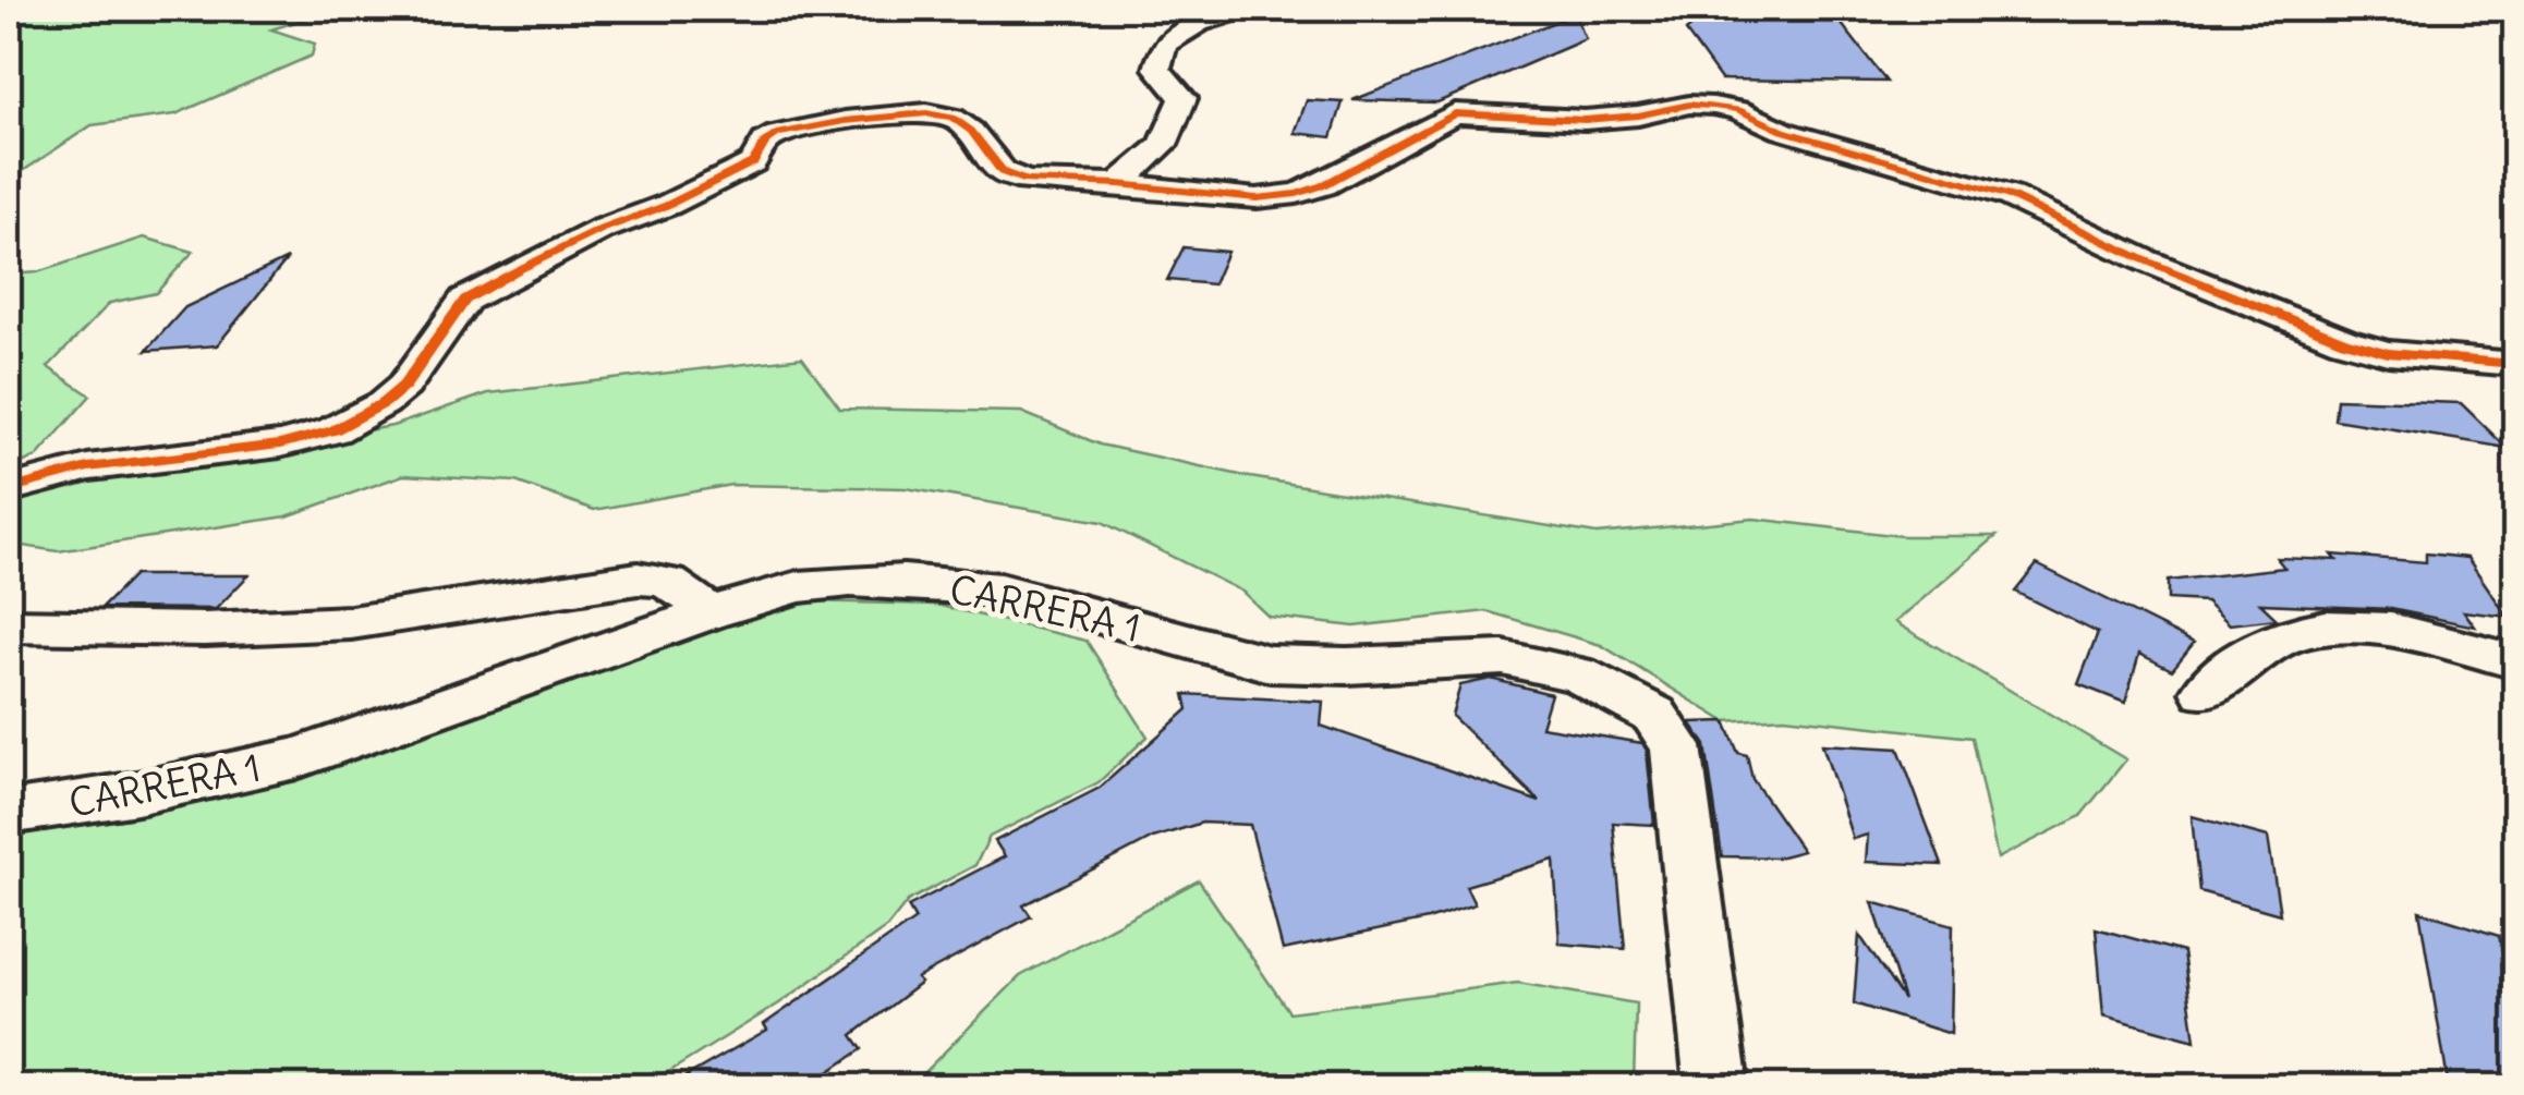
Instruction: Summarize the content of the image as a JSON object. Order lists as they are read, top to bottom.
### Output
{
  "streets": {
    "street": ["CARRERA 1"]
  }
}
